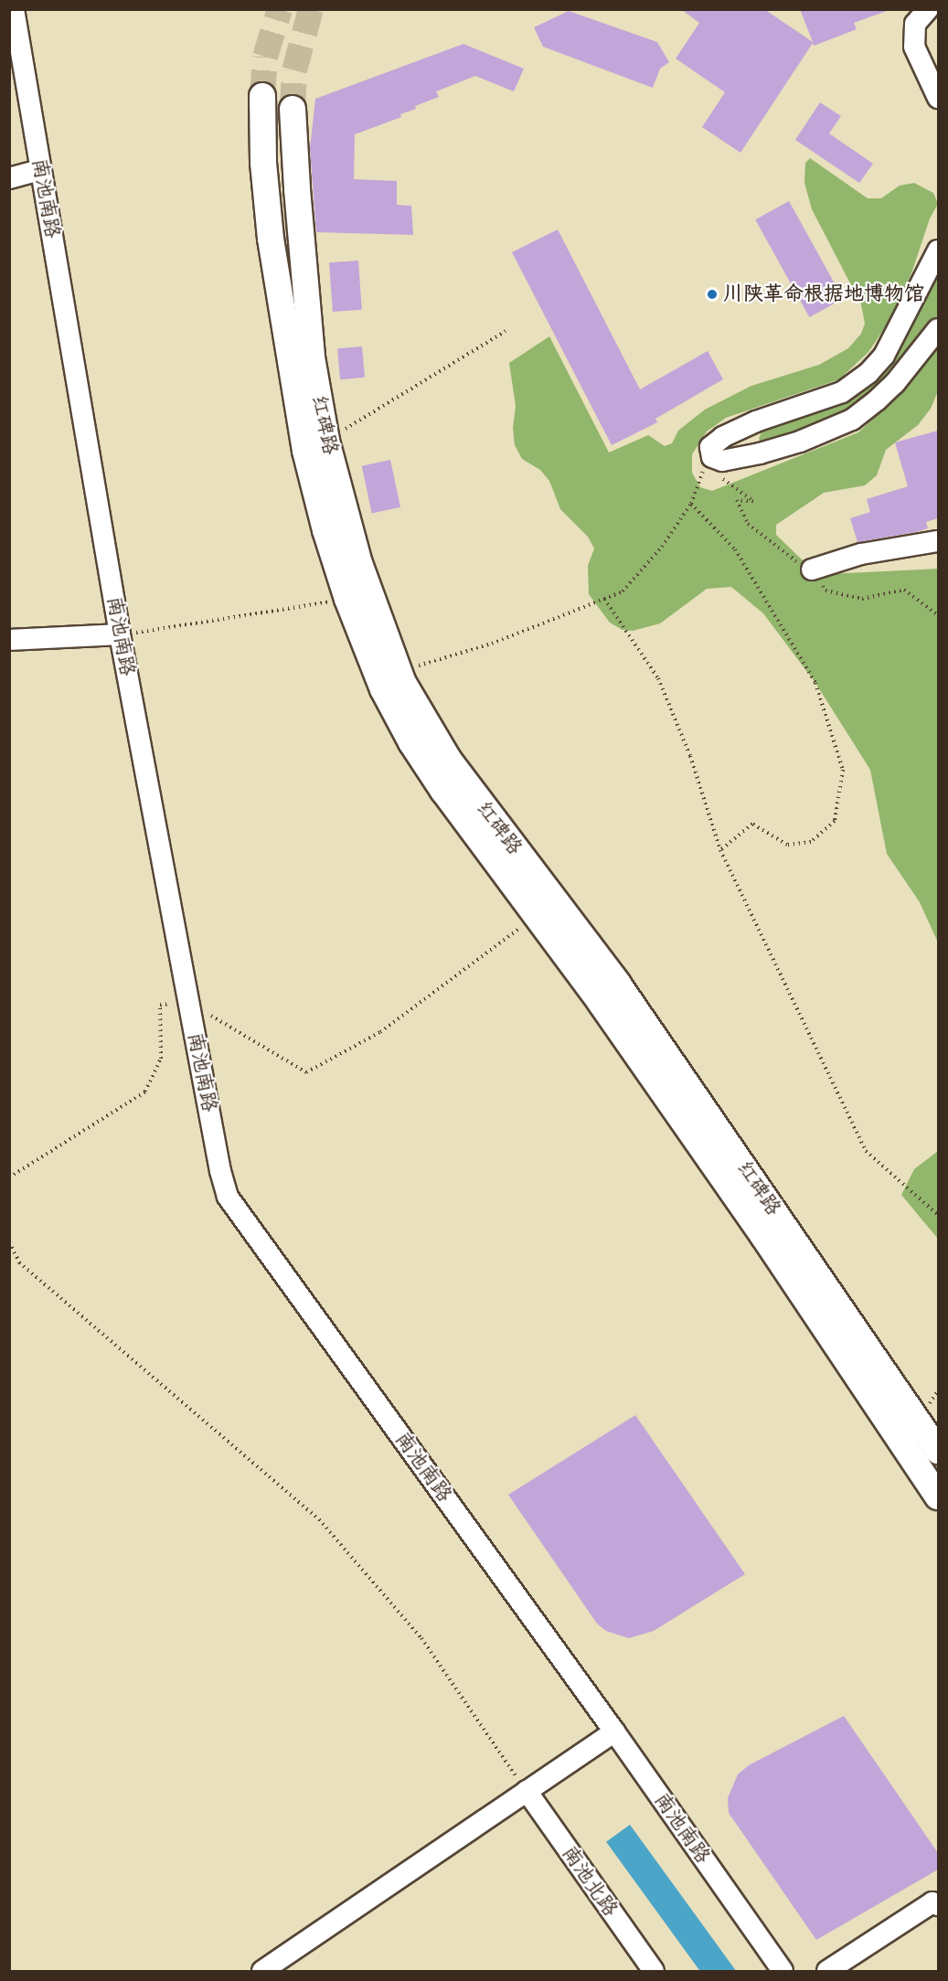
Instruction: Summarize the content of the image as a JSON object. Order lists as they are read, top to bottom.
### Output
{
  "streets": {
    "main road": ["红碑路"],
    "street": ["南池南路", "南池北路"]
  },
  "places": ["川陕革命根据地博物馆"]
}
